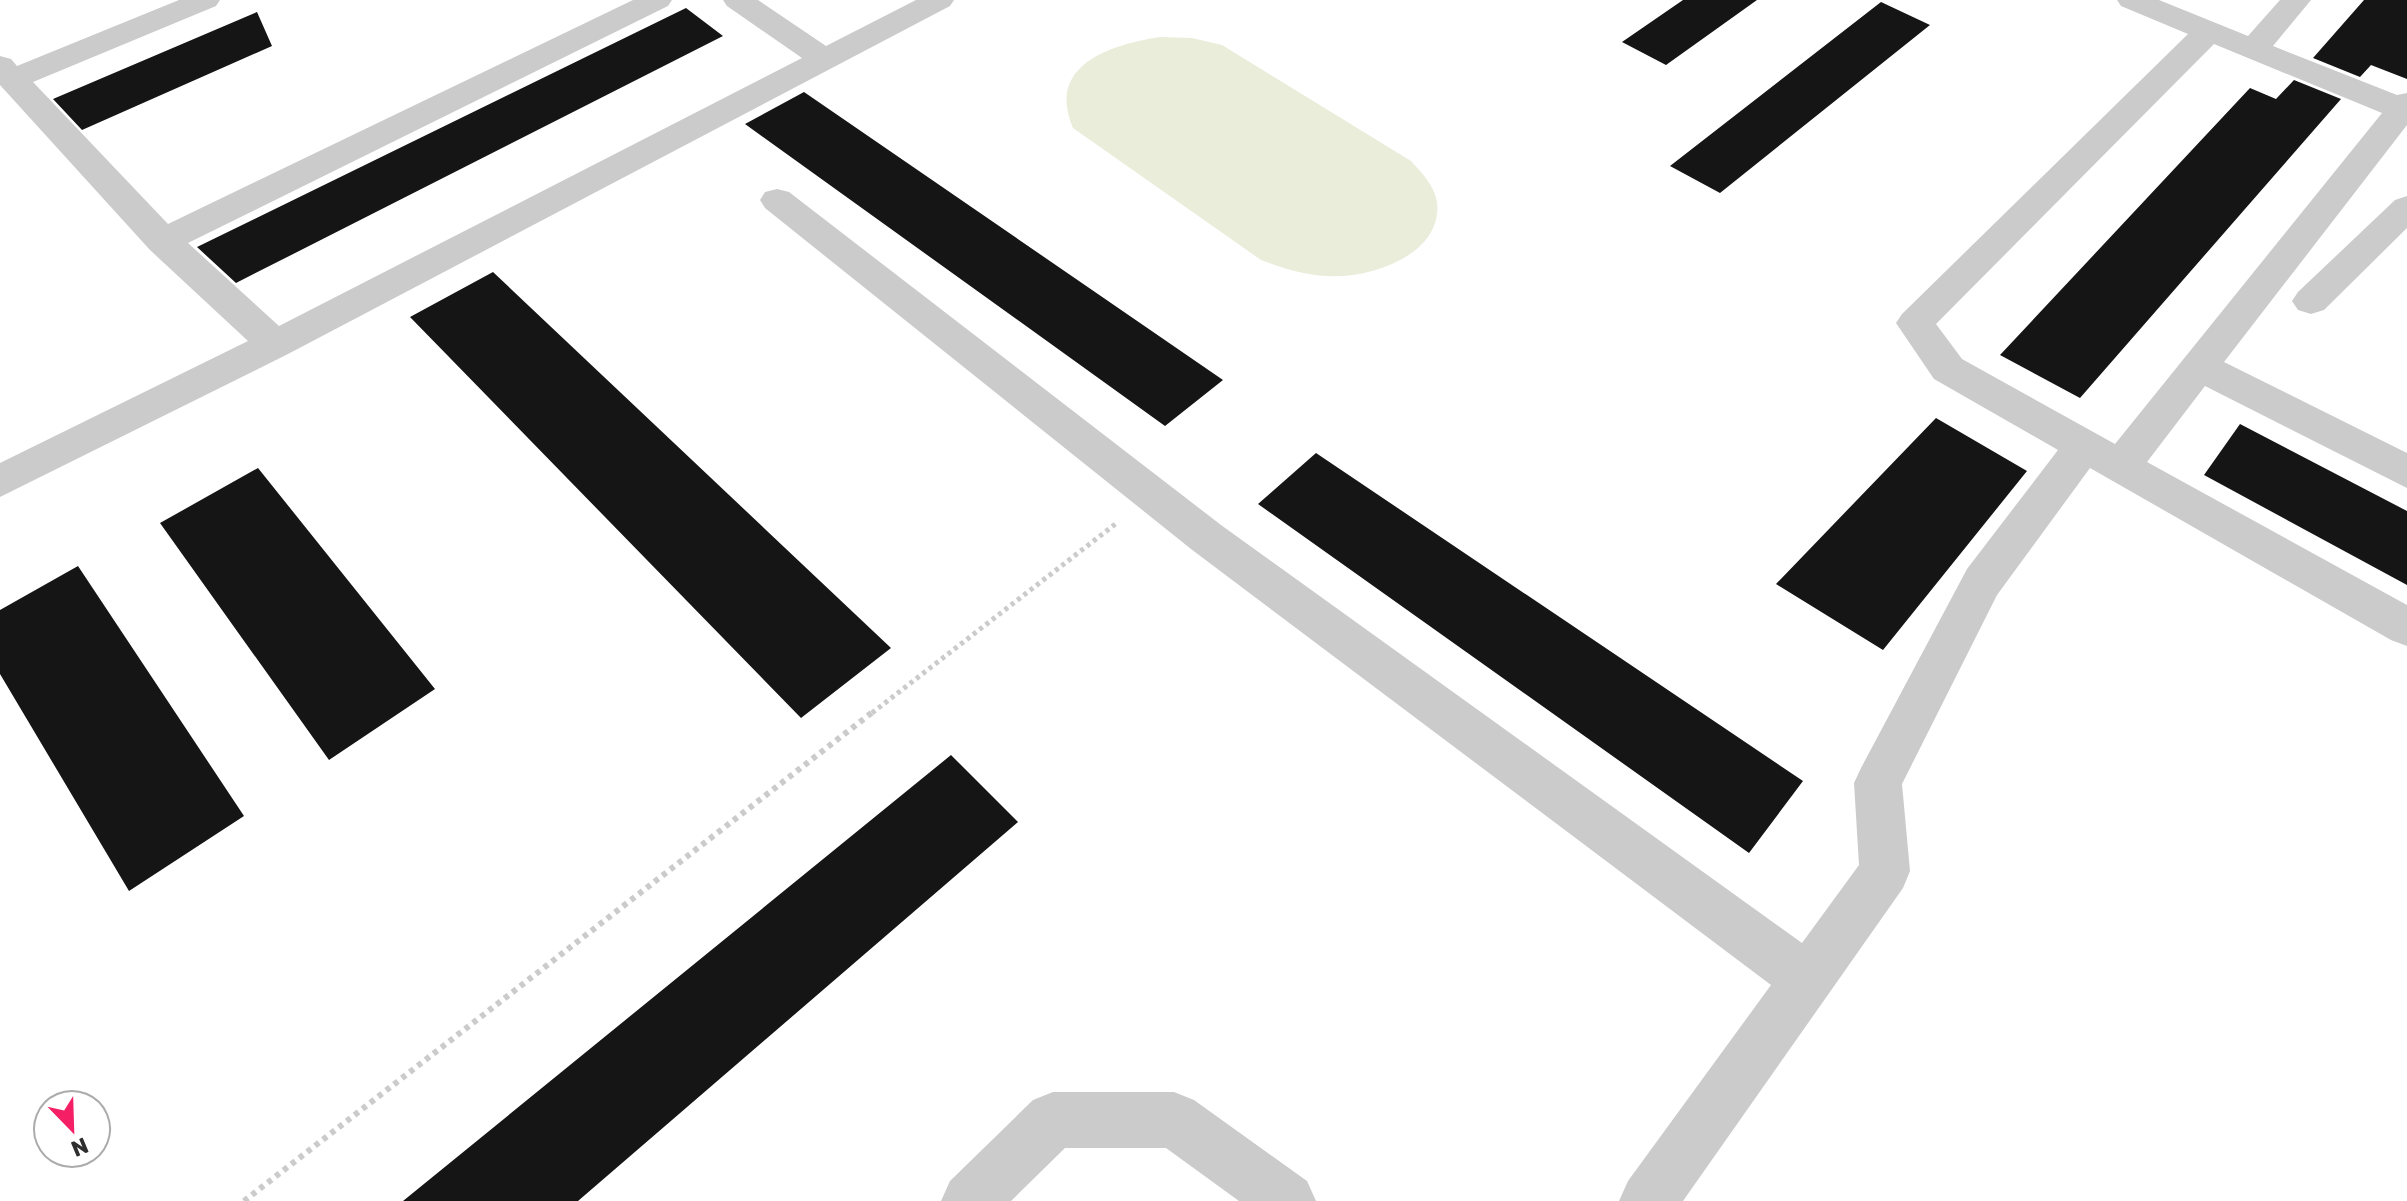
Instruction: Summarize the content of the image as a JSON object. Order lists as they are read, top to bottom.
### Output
{
  "north": "bottom right"
}
